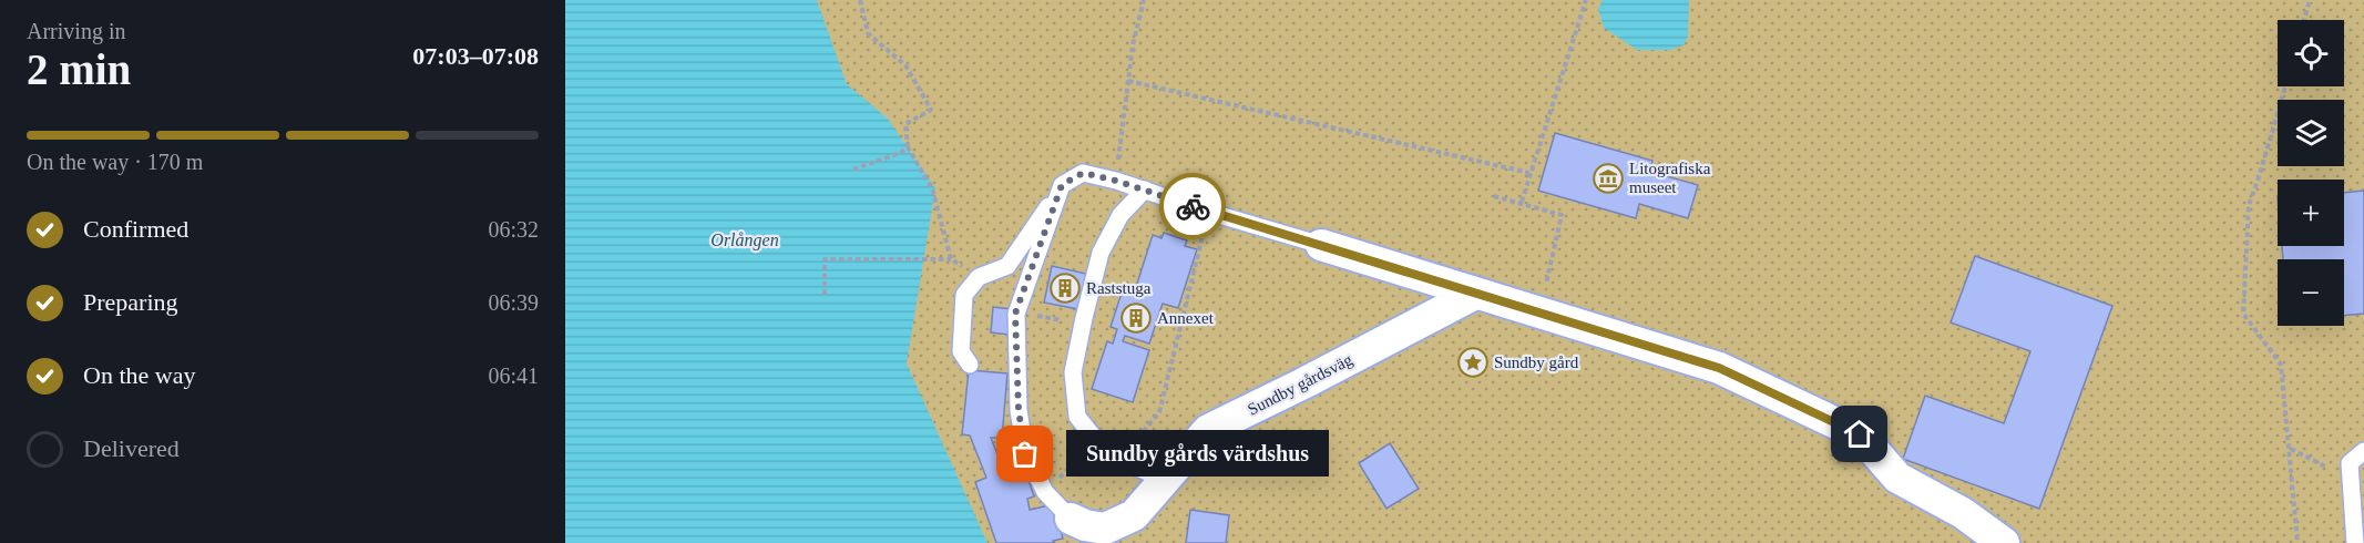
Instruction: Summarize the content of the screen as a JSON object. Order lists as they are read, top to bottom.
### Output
{
  "streets": {
    "street": ["Sundby gårdsväg"]
  },
  "water": ["Orlången"],
  "places": {
    "museum": ["Litografiska museet"],
    "building": ["Raststuga", "Annexet"],
    "place": ["Sundby gård"],
    "other": ["Sundby gårds värdshus"]
  },
  "page": {
    "heading": ["2 min", "Arriving in", "07:03–07:08"],
    "map_buttons": ["+", "−"],
    "bar": "On the way · 170 m",
    "list": [
      ["Confirmed", "06:32"],
      ["Preparing", "06:39"],
      ["On the way", "06:41"],
      "Delivered"
    ],
    "bubble": "Sundby gårds värdshus"
  }
}
